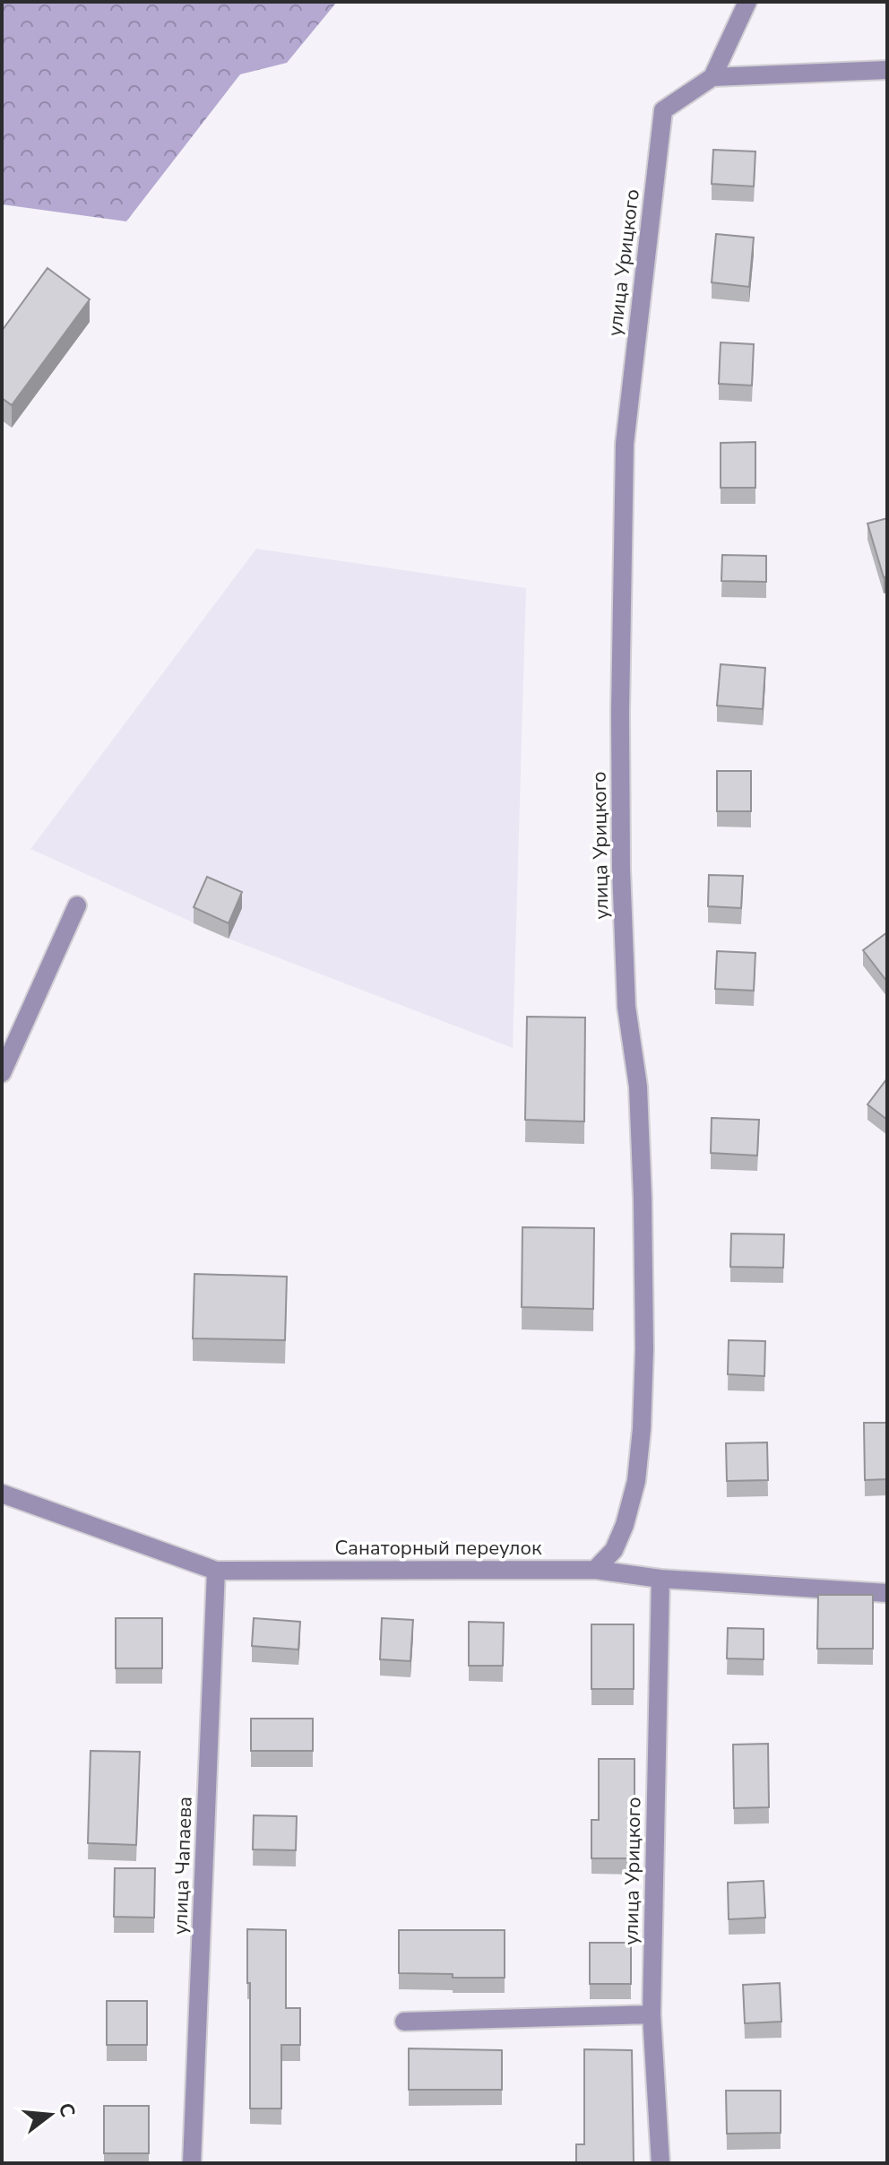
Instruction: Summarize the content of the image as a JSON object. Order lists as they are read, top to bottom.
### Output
{
  "streets": {
    "street": ["улица Урицкого", "Санаторный переулок", "улица Чапаева"]
  },
  "crossings": [
    ["улица Урицкого", "Санаторный переулок"],
    ["Санаторный переулок", "улица Чапаева"]
  ],
  "north": "right"
}
